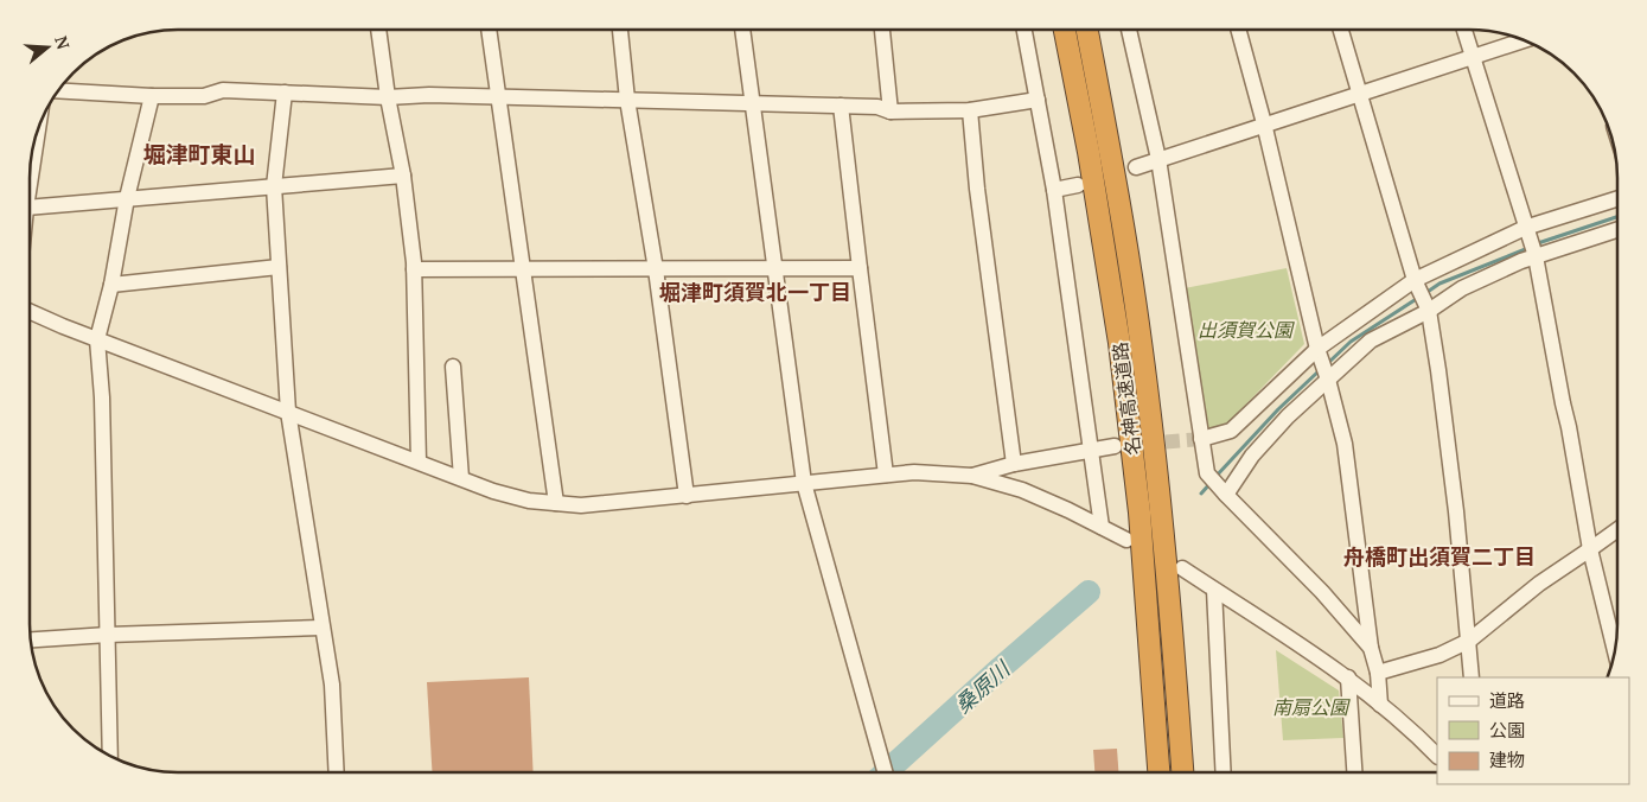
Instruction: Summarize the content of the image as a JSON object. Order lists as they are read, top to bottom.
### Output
{
  "streets": {
    "highway": ["名神高速道路"]
  },
  "districts": ["堀津町東山", "堀津町須賀北一丁目", "舟橋町出須賀二丁目"],
  "water": ["桑原川"],
  "parks": ["出須賀公園", "南扇公園"],
  "legend": ["道路", "公園", "建物"],
  "north": "right"
}
